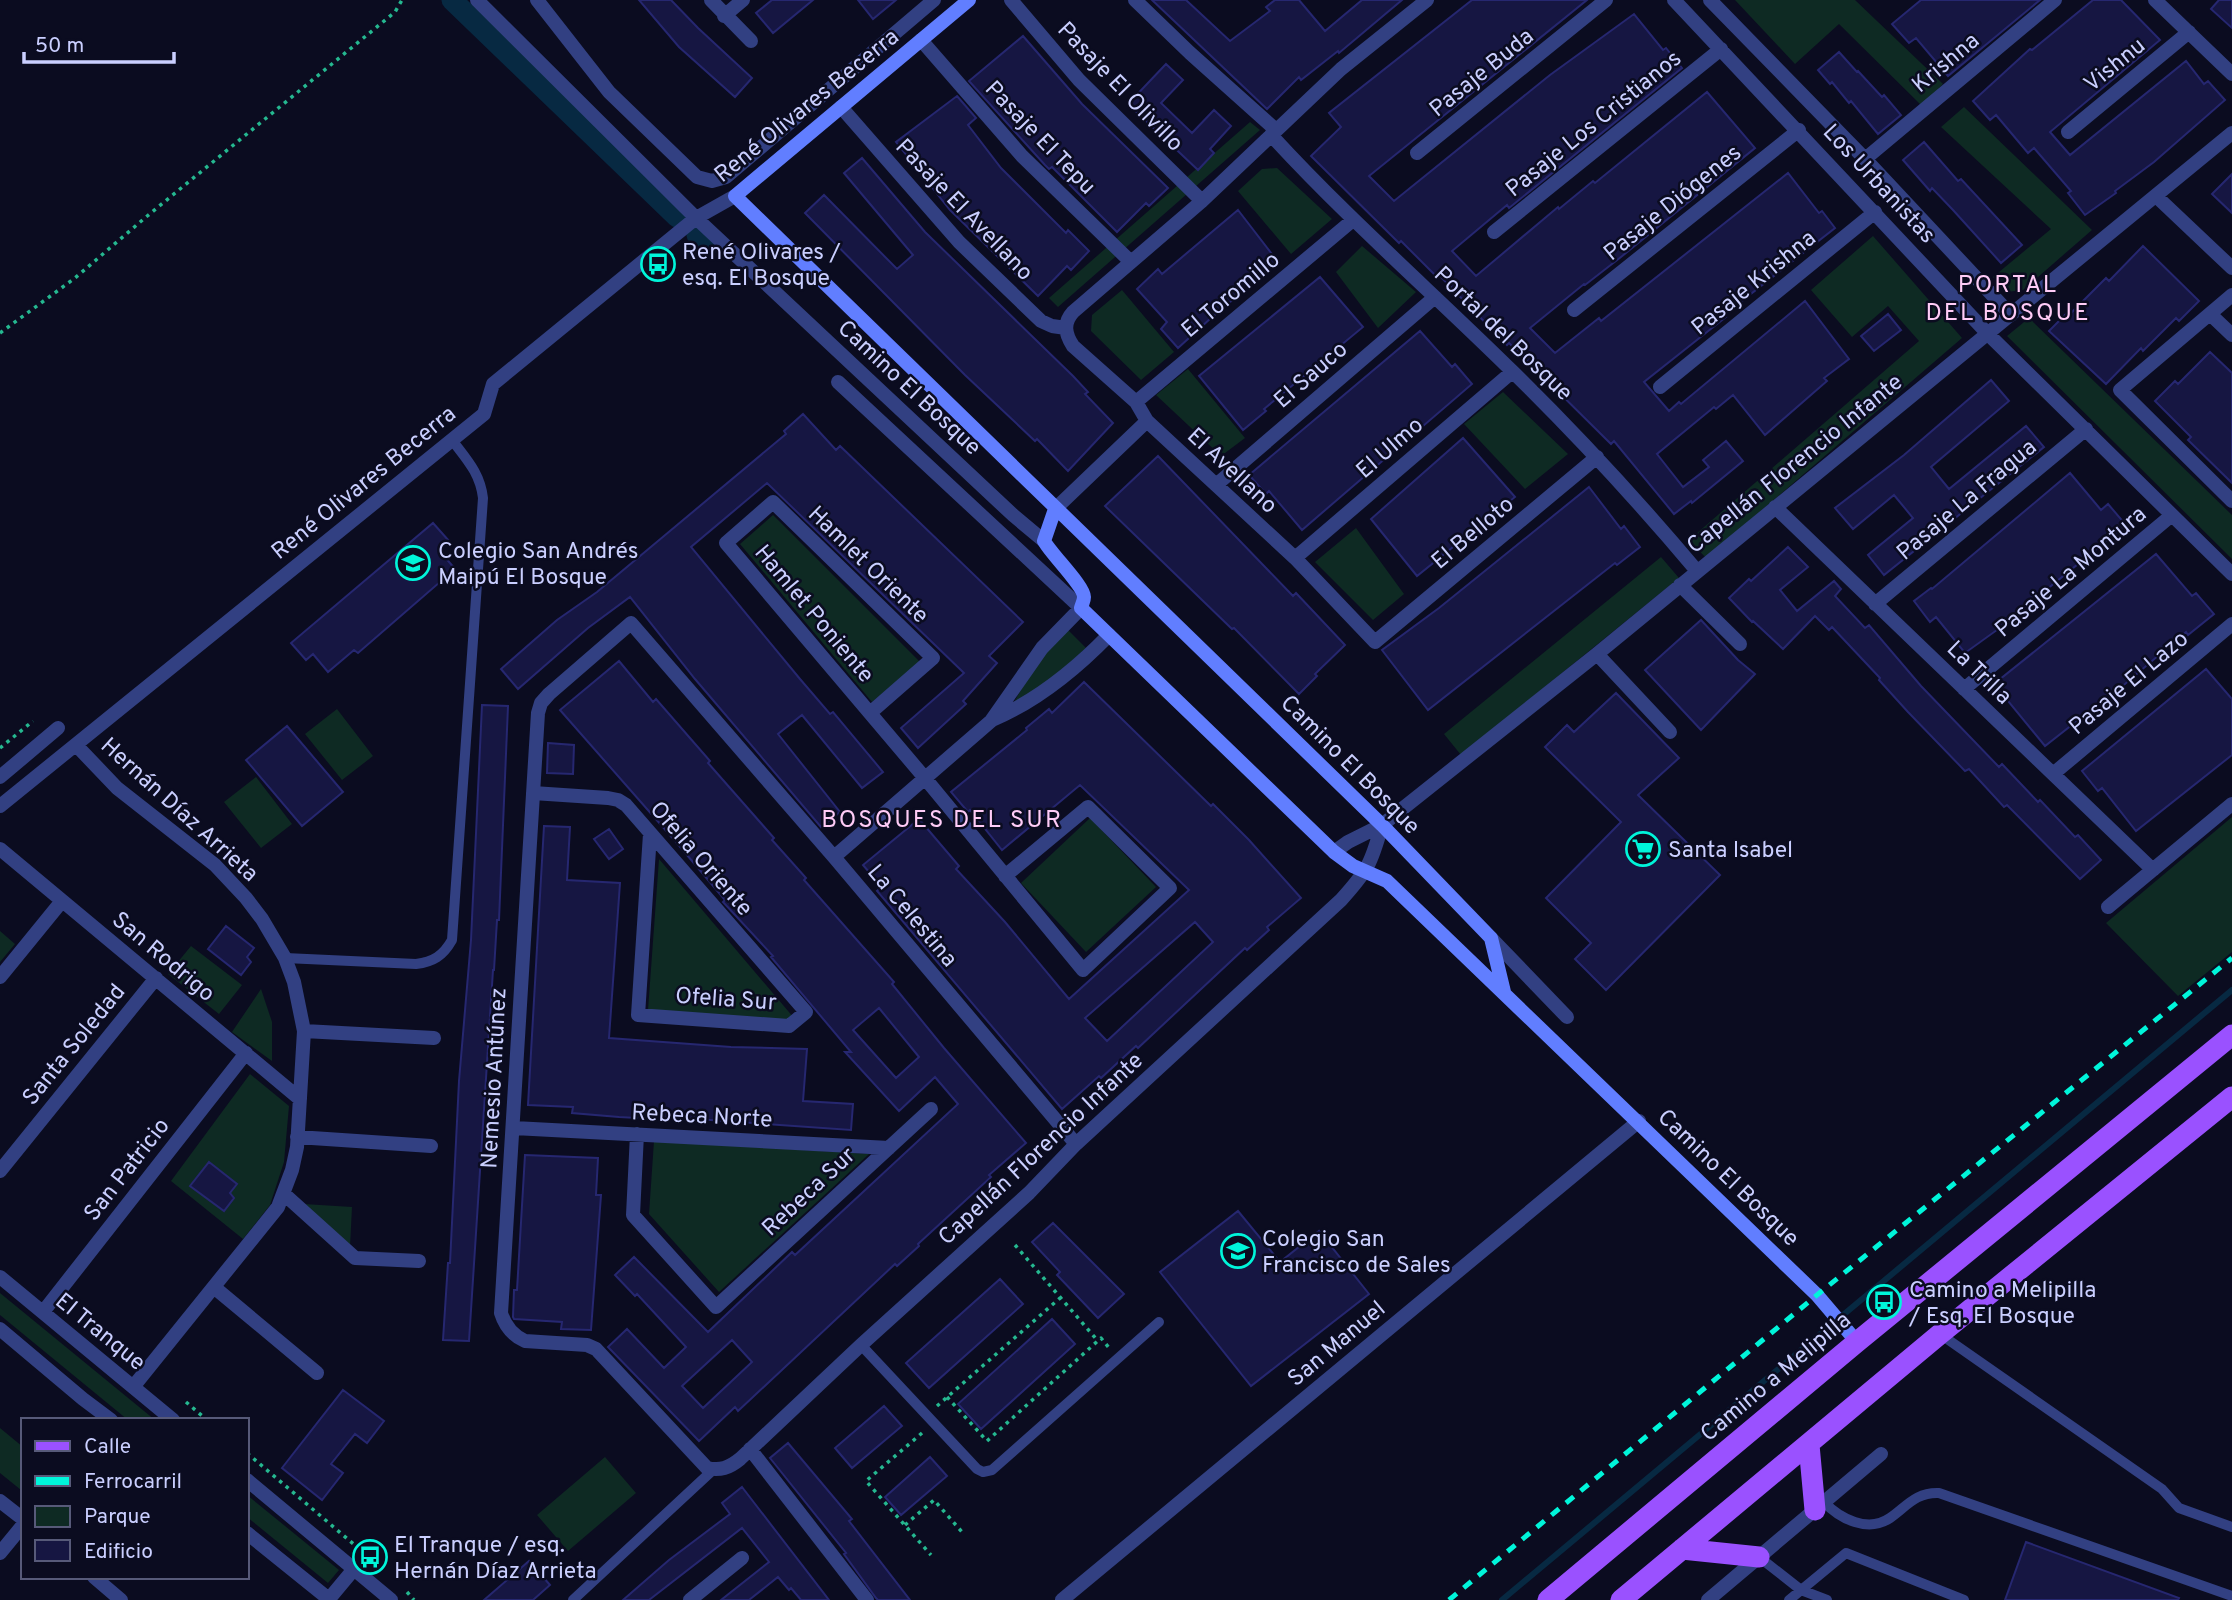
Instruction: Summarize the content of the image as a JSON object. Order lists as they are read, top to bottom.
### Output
{
  "streets": {
    "main road": ["Camino a Melipilla"],
    "street": [
      "Krishna",
      "Vishnu",
      "Pasaje Buda",
      "Pasaje El Olivillo",
      "René Olivares Becerra",
      "Pasaje Los Cristianos",
      "Pasaje El Tepu",
      "Los Urbanistas",
      "Pasaje Diógenes",
      "Pasaje El Avellano",
      "Pasaje Krishna",
      "El Toromillo",
      "Portal del Bosque",
      "El Sauco",
      "Camino El Bosque",
      "El Ulmo",
      "Capellán Florencio Infante",
      "El Avellano",
      "Pasaje La Fragua",
      "El Belloto",
      "Hamlet Oriente",
      "Pasaje La Montura",
      "Hamlet Poniente",
      "La Trilla",
      "Pasaje El Lazo",
      "Hernán Díaz Arrieta",
      "Ofelia Oriente",
      "La Celestina",
      "San Rodrigo",
      "Ofelia Sur",
      "Santa Soledad",
      "Nemesio Antúnez",
      "Rebeca Norte",
      "San Patricio",
      "Rebeca Sur",
      "El Tranque",
      "San Manuel"
    ]
  },
  "crossings": [
    ["Krishna", "Los Urbanistas"],
    ["René Olivares Becerra", "Pasaje El Tepu"],
    ["René Olivares Becerra", "Pasaje El Avellano"],
    ["René Olivares Becerra", "Camino El Bosque"],
    ["René Olivares Becerra", "Hernán Díaz Arrieta"],
    ["Pasaje Los Cristianos", "Los Urbanistas"],
    ["Los Urbanistas", "Pasaje Diógenes"],
    ["Los Urbanistas", "Pasaje Krishna"],
    ["Los Urbanistas", "Capellán Florencio Infante"],
    ["Los Urbanistas", "Pasaje La Fragua"],
    ["Los Urbanistas", "Pasaje La Montura"],
    ["Pasaje El Avellano", "El Avellano"],
    ["El Toromillo", "Portal del Bosque"],
    ["El Toromillo", "El Avellano"],
    ["Portal del Bosque", "El Sauco"],
    ["Portal del Bosque", "El Ulmo"],
    ["Portal del Bosque", "Capellán Florencio Infante"],
    ["Portal del Bosque", "El Belloto"],
    ["El Sauco", "El Avellano"],
    ["Camino El Bosque", "Capellán Florencio Infante"],
    ["Camino El Bosque", "San Manuel"],
    ["Camino El Bosque", "Camino a Melipilla"],
    ["El Ulmo", "El Avellano"],
    ["Capellán Florencio Infante", "La Trilla"],
    ["Capellán Florencio Infante", "La Celestina"],
    ["Capellán Florencio Infante", "Nemesio Antúnez"],
    ["El Avellano", "El Belloto"],
    ["Pasaje La Fragua", "La Trilla"],
    ["Hamlet Oriente", "Hamlet Poniente"],
    ["Pasaje La Montura", "La Trilla"],
    ["La Trilla", "Pasaje El Lazo"],
    ["Hernán Díaz Arrieta", "San Rodrigo"],
    ["Hernán Díaz Arrieta", "El Tranque"],
    ["Ofelia Oriente", "Ofelia Sur"],
    ["Ofelia Oriente", "Nemesio Antúnez"],
    ["La Celestina", "Nemesio Antúnez"],
    ["San Rodrigo", "Santa Soledad"],
    ["San Rodrigo", "San Patricio"],
    ["Nemesio Antúnez", "Rebeca Norte"],
    ["Rebeca Norte", "Rebeca Sur"],
    ["San Patricio", "El Tranque"]
  ],
  "districts": ["PORTAL DEL BOSQUE", "BOSQUES DEL SUR"],
  "places": {
    "bus stop": ["René Olivares / esq. El Bosque", "Camino a Melipilla / Esq. El Bosque", "El Tranque / esq. Hernán Díaz Arrieta"],
    "school or university": ["Colegio San Andrés Maipú El Bosque", "Colegio San Francisco de Sales"],
    "supermarket": ["Santa Isabel"]
  },
  "legend": [
    "Calle",
    "Ferrocarril",
    "Parque",
    "Edificio"
  ],
  "scale_bar": "50 m"
}
